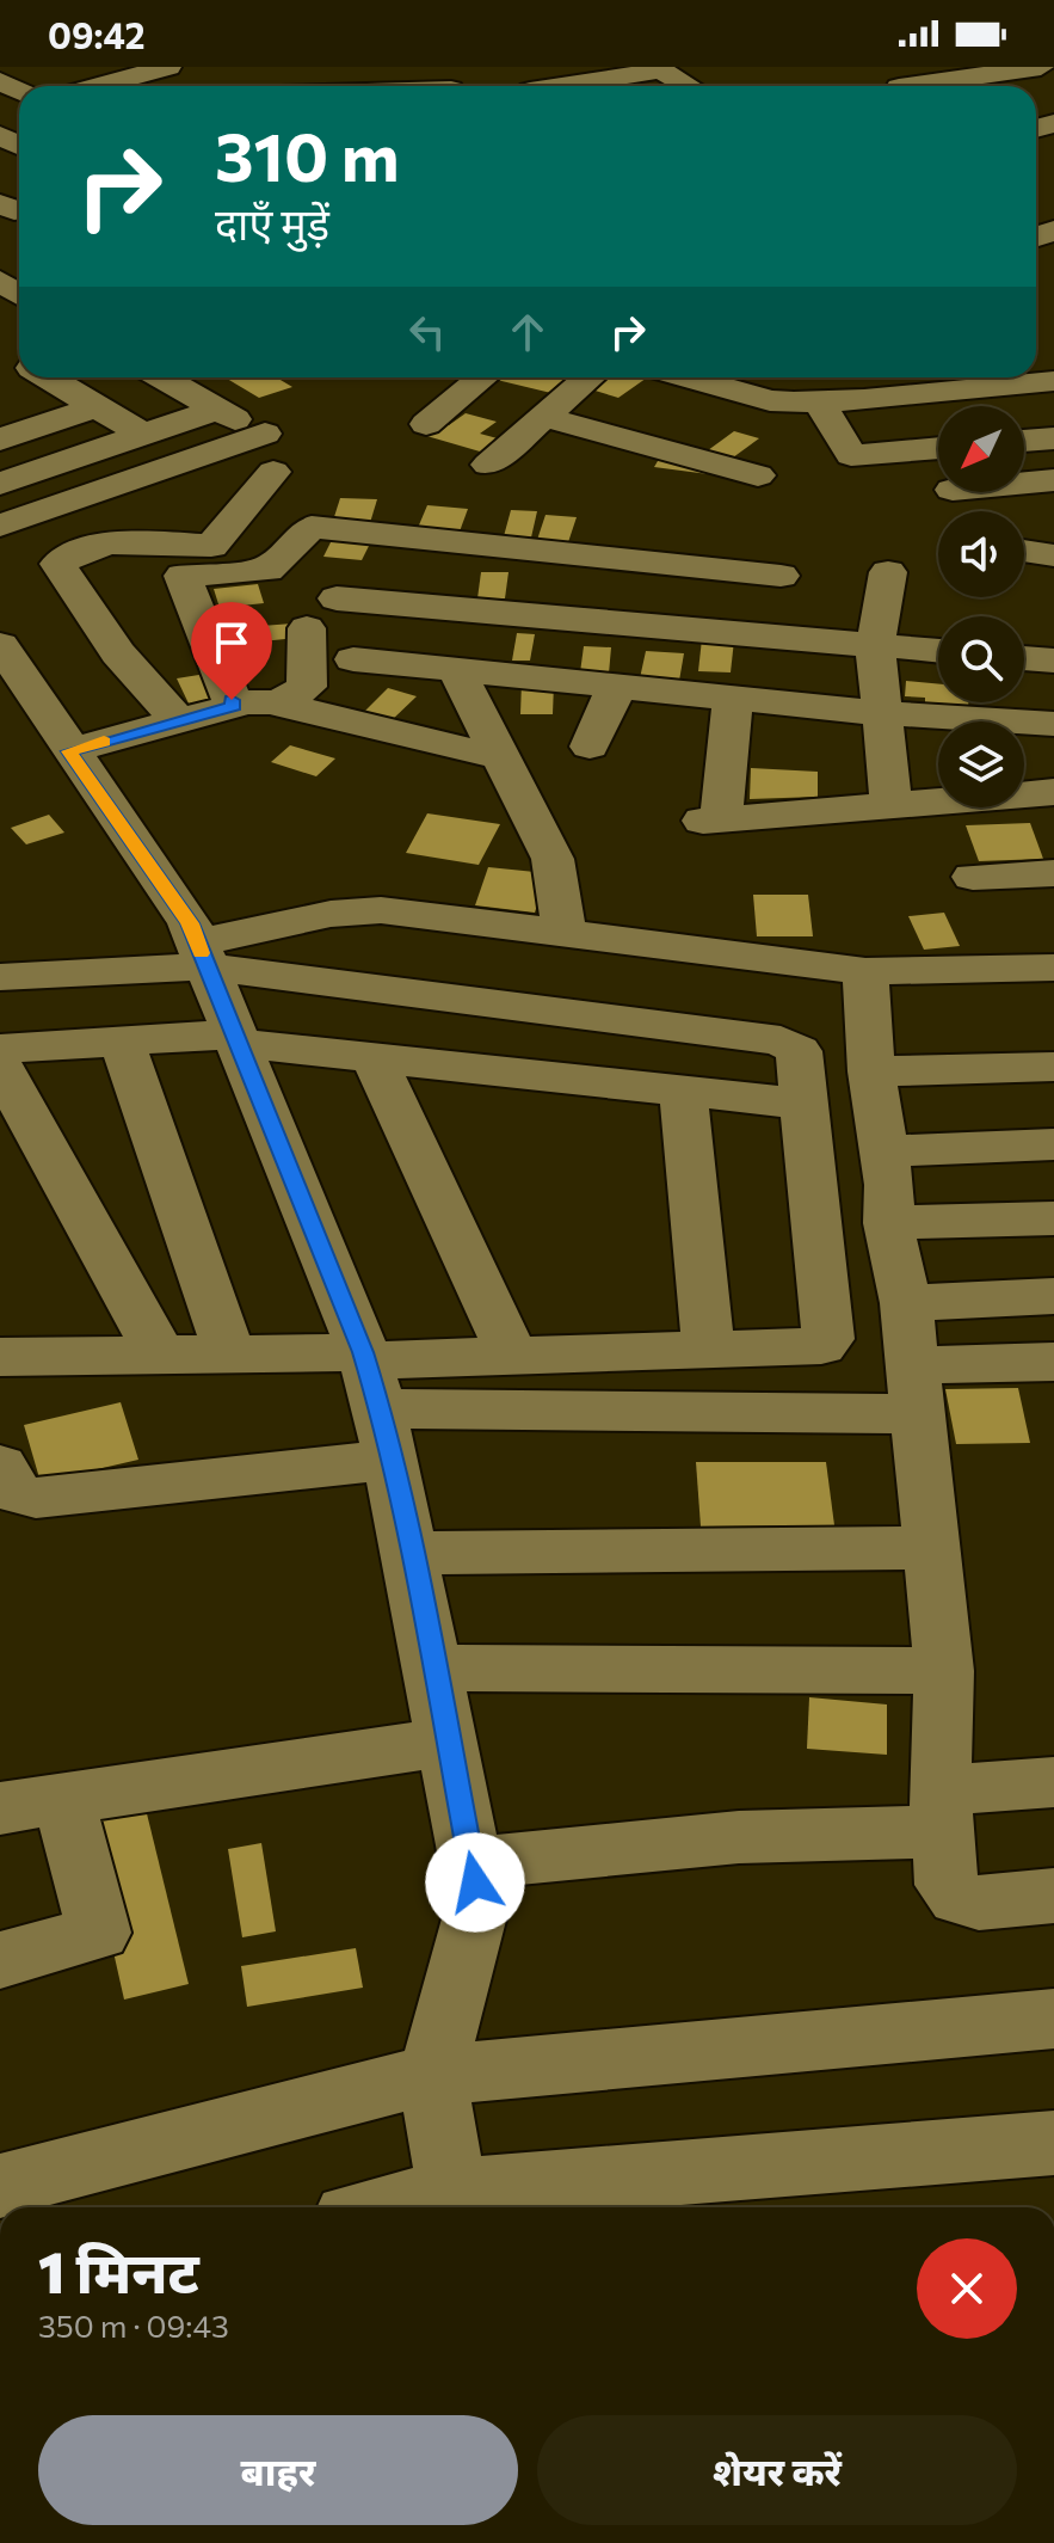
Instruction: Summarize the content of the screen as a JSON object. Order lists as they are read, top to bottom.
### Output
{
  "north": "bottom left",
  "page": {
    "status": "09:42",
    "turn": ["310 m", "दाएँ मुड़ें"],
    "heading": ["1 मिनट", "350 m · 09:43"],
    "buttons": ["बाहर", "शेयर करें"]
  }
}
